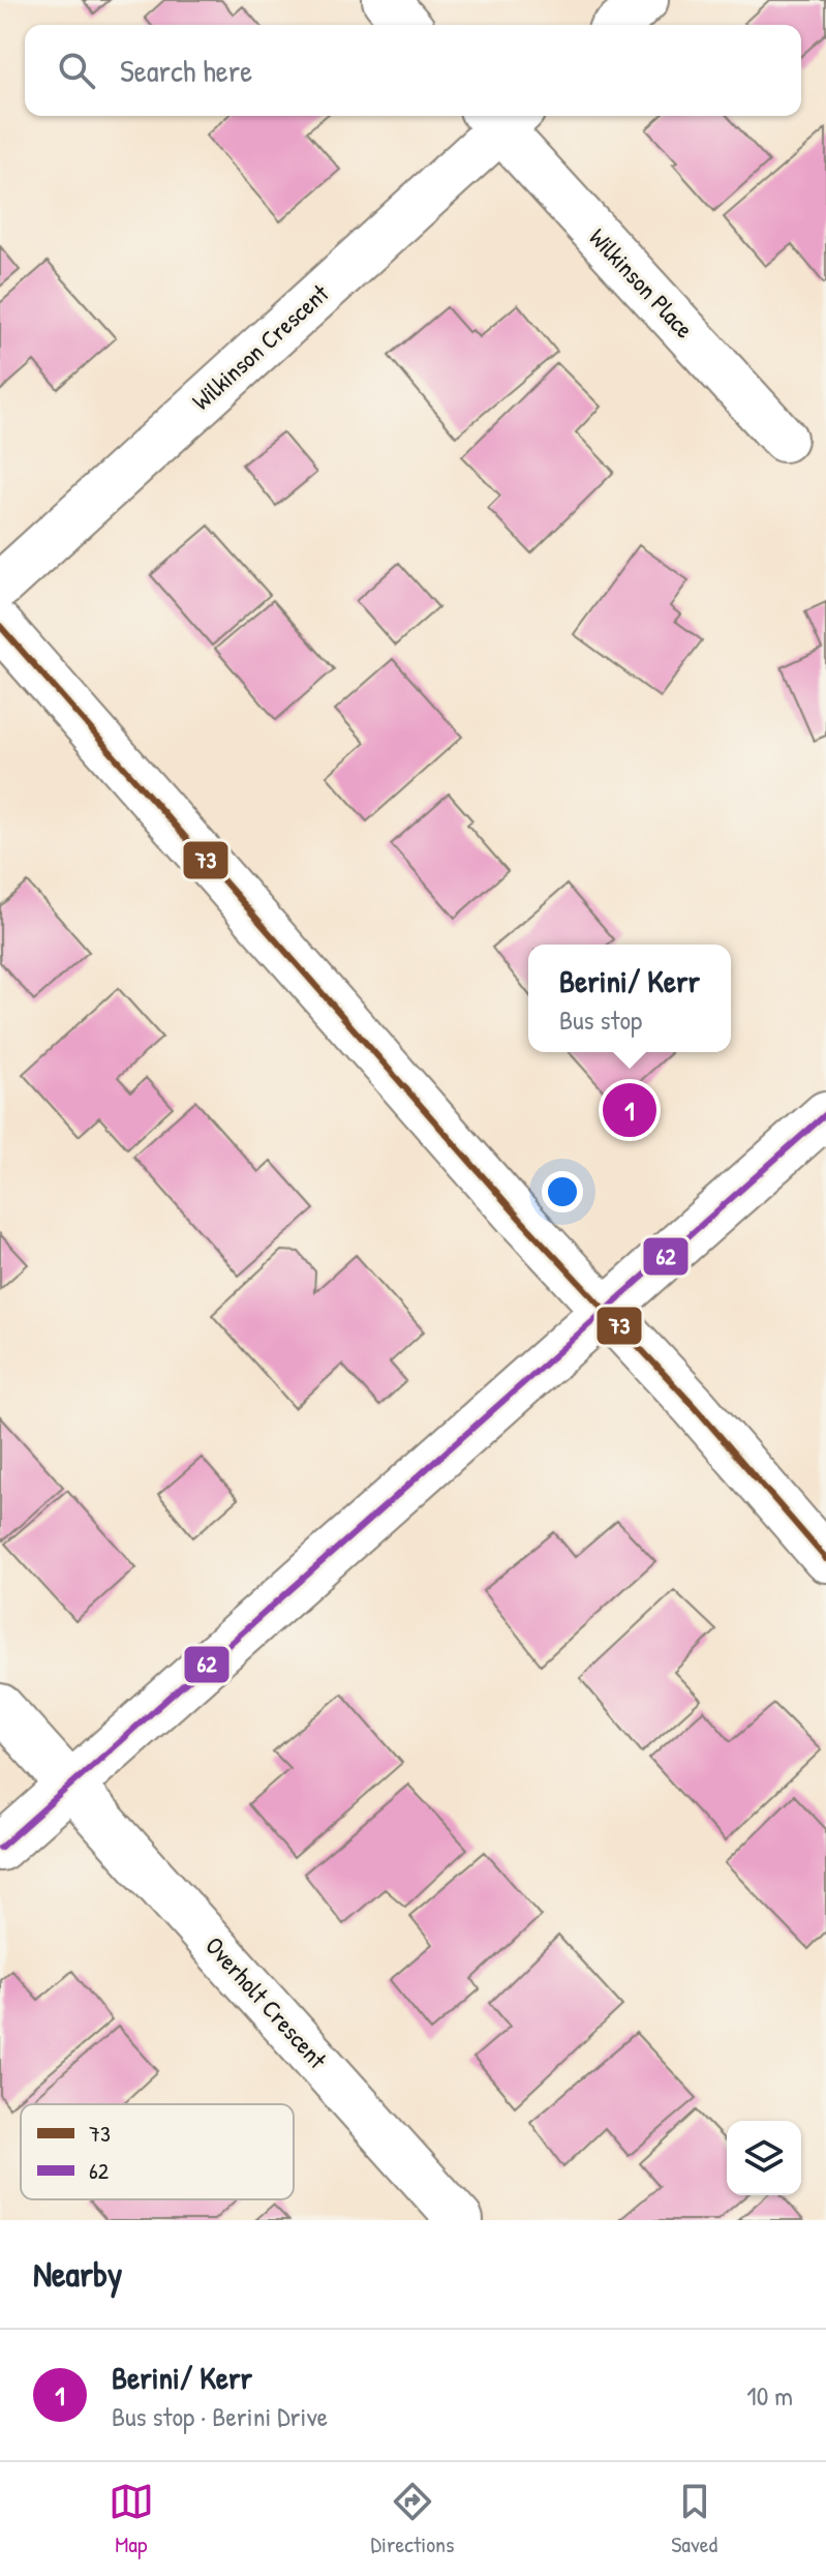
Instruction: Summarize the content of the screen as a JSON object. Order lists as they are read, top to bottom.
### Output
{
  "streets": {
    "street": ["Wilkinson Place", "Wilkinson Crescent", "Overholt Crescent"]
  },
  "crossings": [
    ["Wilkinson Place", "Wilkinson Crescent"]
  ],
  "lines": ["transit line 73", "transit line 62"],
  "legend": ["73", "62"],
  "page": {
    "search": "Search here",
    "popup": ["Berini/ Kerr", "Bus stop"],
    "pins": "1",
    "heading": "Nearby",
    "list": [
      {
        "mark": "1",
        "name": "Berini/ Kerr",
        "note": "Bus stop · Berini Drive",
        "value": "10 m"
      }
    ],
    "nav": ["Map", "Directions", "Saved"]
  }
}
